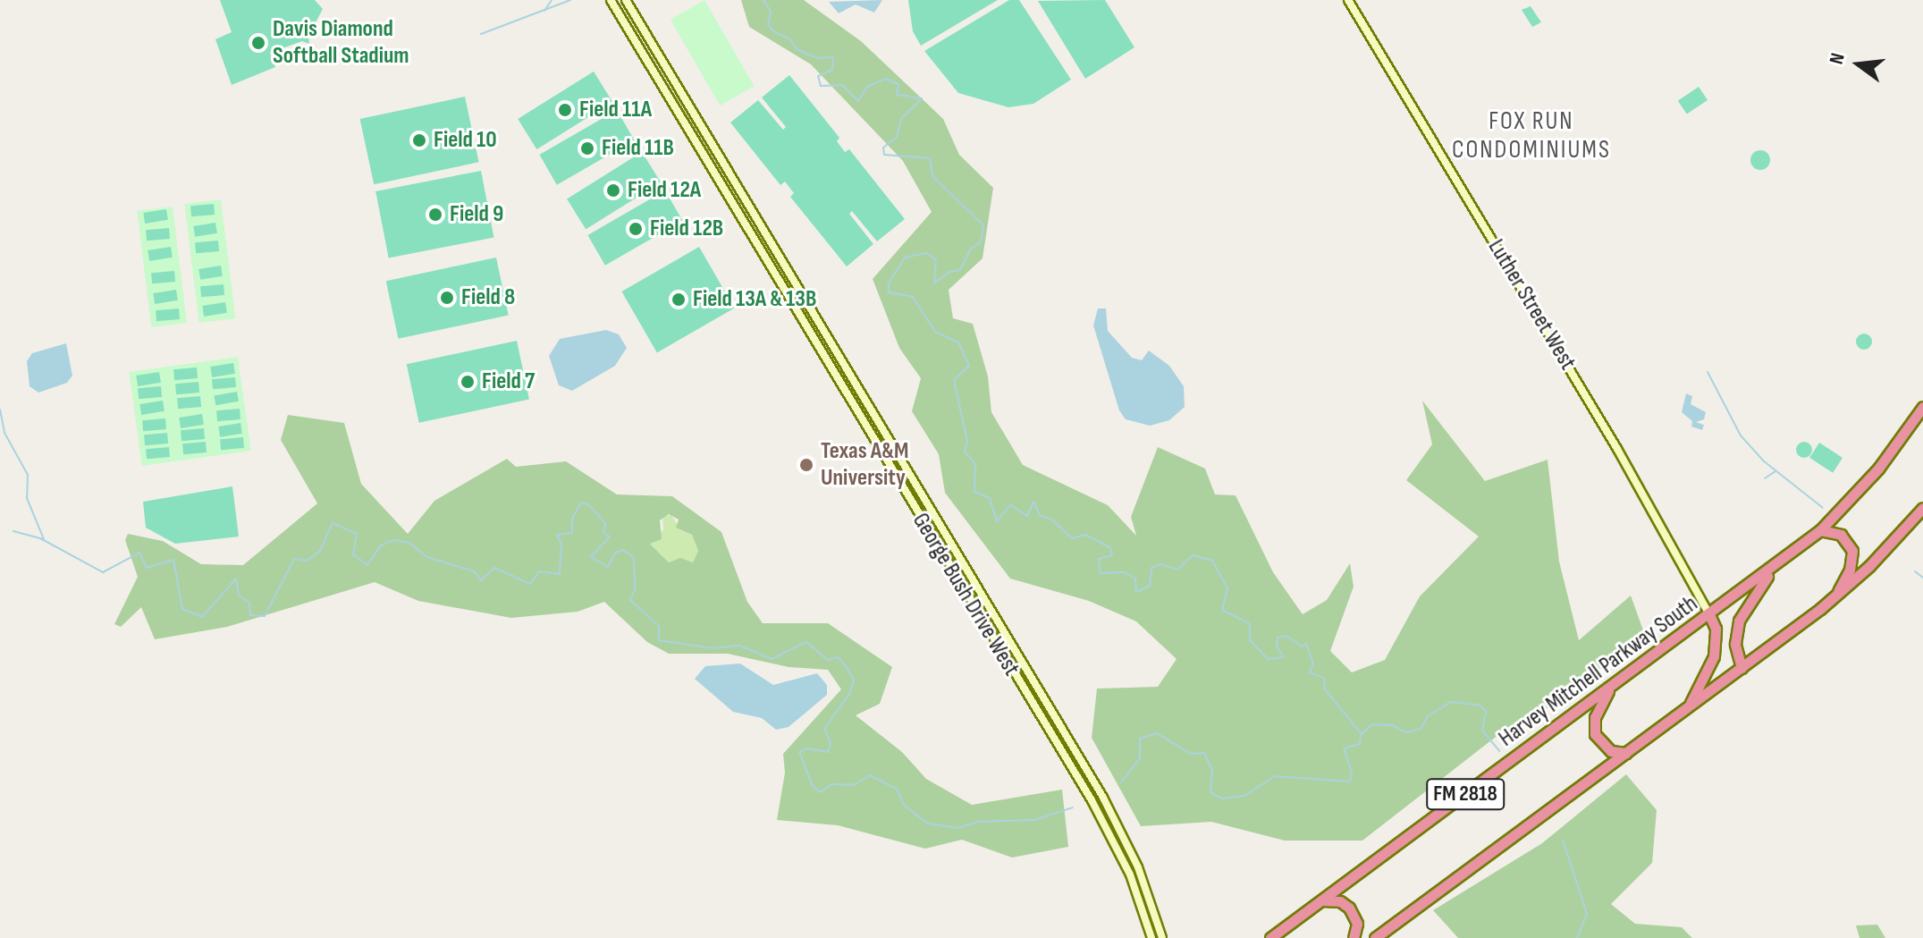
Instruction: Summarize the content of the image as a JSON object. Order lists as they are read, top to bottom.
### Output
{
  "streets": {
    "highway": ["Harvey Mitchell Parkway South", "FM 2818"],
    "main road": ["Luther Street West", "George Bush Drive West"]
  },
  "crossings": [
    ["Luther Street West", "Harvey Mitchell Parkway South"]
  ],
  "districts": ["FOX RUN CONDOMINIUMS"],
  "places": [
    "Davis Diamond Softball Stadium",
    "Field 11A",
    "Field 10",
    "Field 11B",
    "Field 12A",
    "Field 9",
    "Field 12B",
    "Field 8",
    "Field 13A & 13B",
    "Field 7",
    "Texas A&M University"
  ],
  "north": "left"
}
